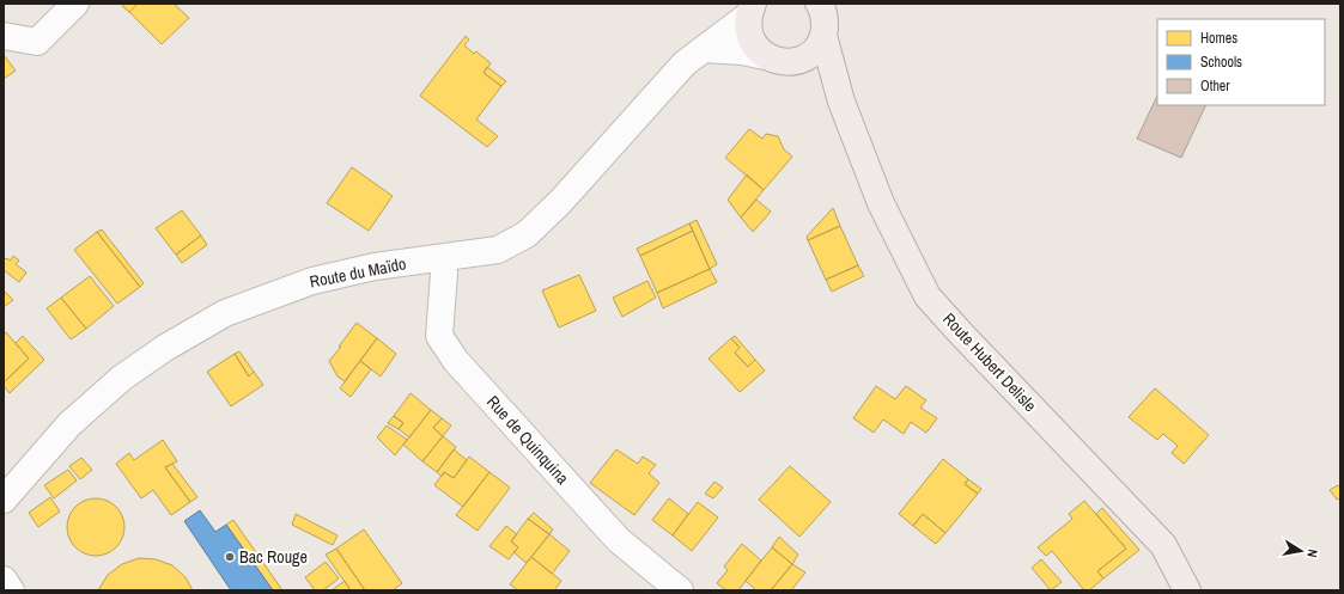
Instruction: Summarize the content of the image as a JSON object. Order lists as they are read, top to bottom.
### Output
{
  "streets": {
    "main road": ["Route Hubert Delisle"],
    "street": ["Route du Maïdo", "Rue de Quinquina"]
  },
  "crossings": [
    ["Route du Maïdo", "Rue de Quinquina"]
  ],
  "places": ["Bac Rouge"],
  "legend": ["Homes", "Schools", "Other"],
  "north": "right"
}
